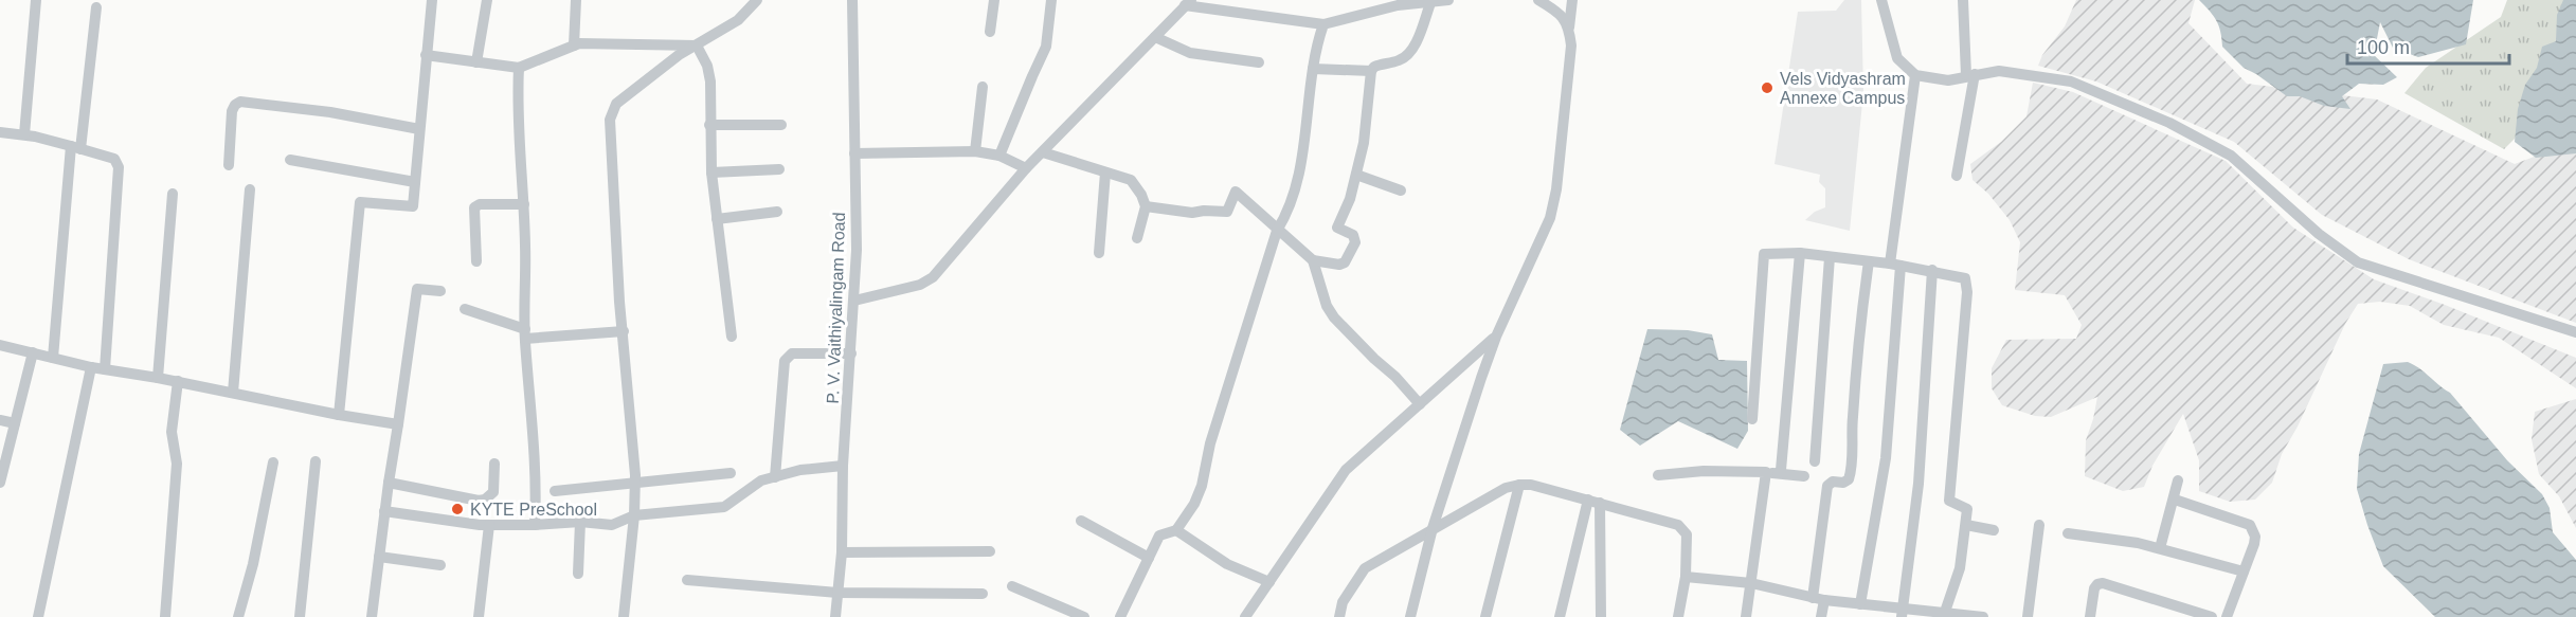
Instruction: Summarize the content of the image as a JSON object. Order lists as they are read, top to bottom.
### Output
{
  "streets": {
    "street": ["P. V. Vaithiyalingam Road"]
  },
  "places": ["Vels Vidyashram Annexe Campus", "KYTE PreSchool"],
  "scale_bar": "100 m"
}
